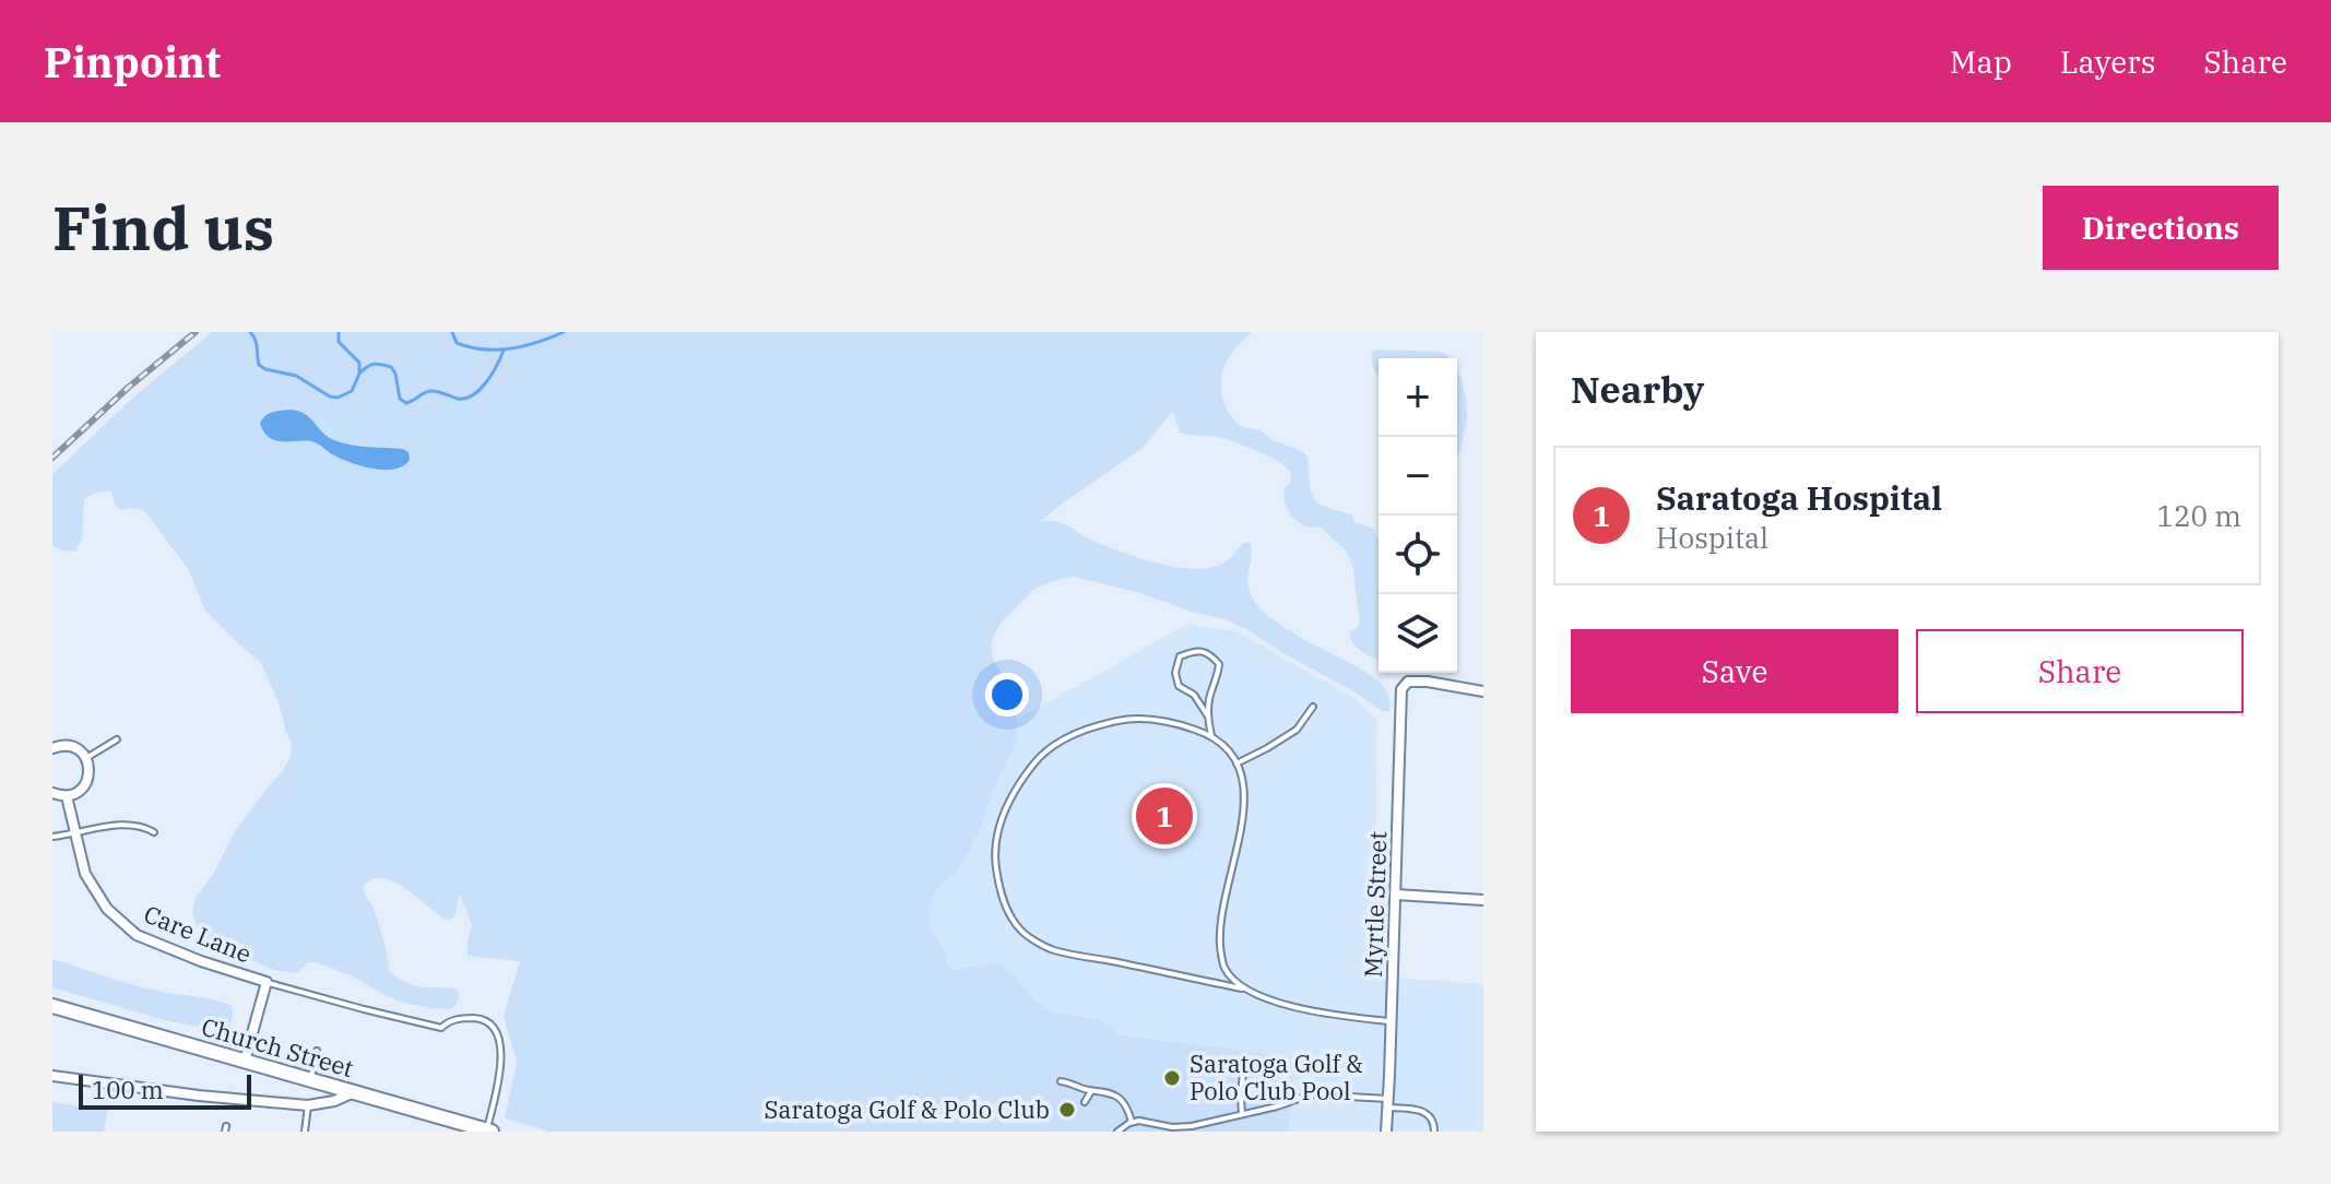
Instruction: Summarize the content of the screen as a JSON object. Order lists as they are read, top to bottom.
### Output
{
  "streets": {
    "main road": ["Church Street"],
    "street": ["Myrtle Street", "Care Lane"]
  },
  "crossings": [
    ["Care Lane", "Church Street"]
  ],
  "places": ["Saratoga Golf & Polo Club Pool", "Saratoga Golf & Polo Club"],
  "scale_bar": "100 m",
  "page": {
    "header": "Pinpoint",
    "nav": ["Map", "Layers", "Share"],
    "buttons": [
      "Directions",
      ["Save", "Share"]
    ],
    "title": "Find us",
    "heading": "Nearby",
    "map_buttons": ["+", "−"],
    "list": [
      {
        "mark": "1",
        "name": "Saratoga Hospital",
        "note": "Hospital",
        "value": "120 m"
      }
    ],
    "pins": "1",
    "scale": "100 m"
  }
}
